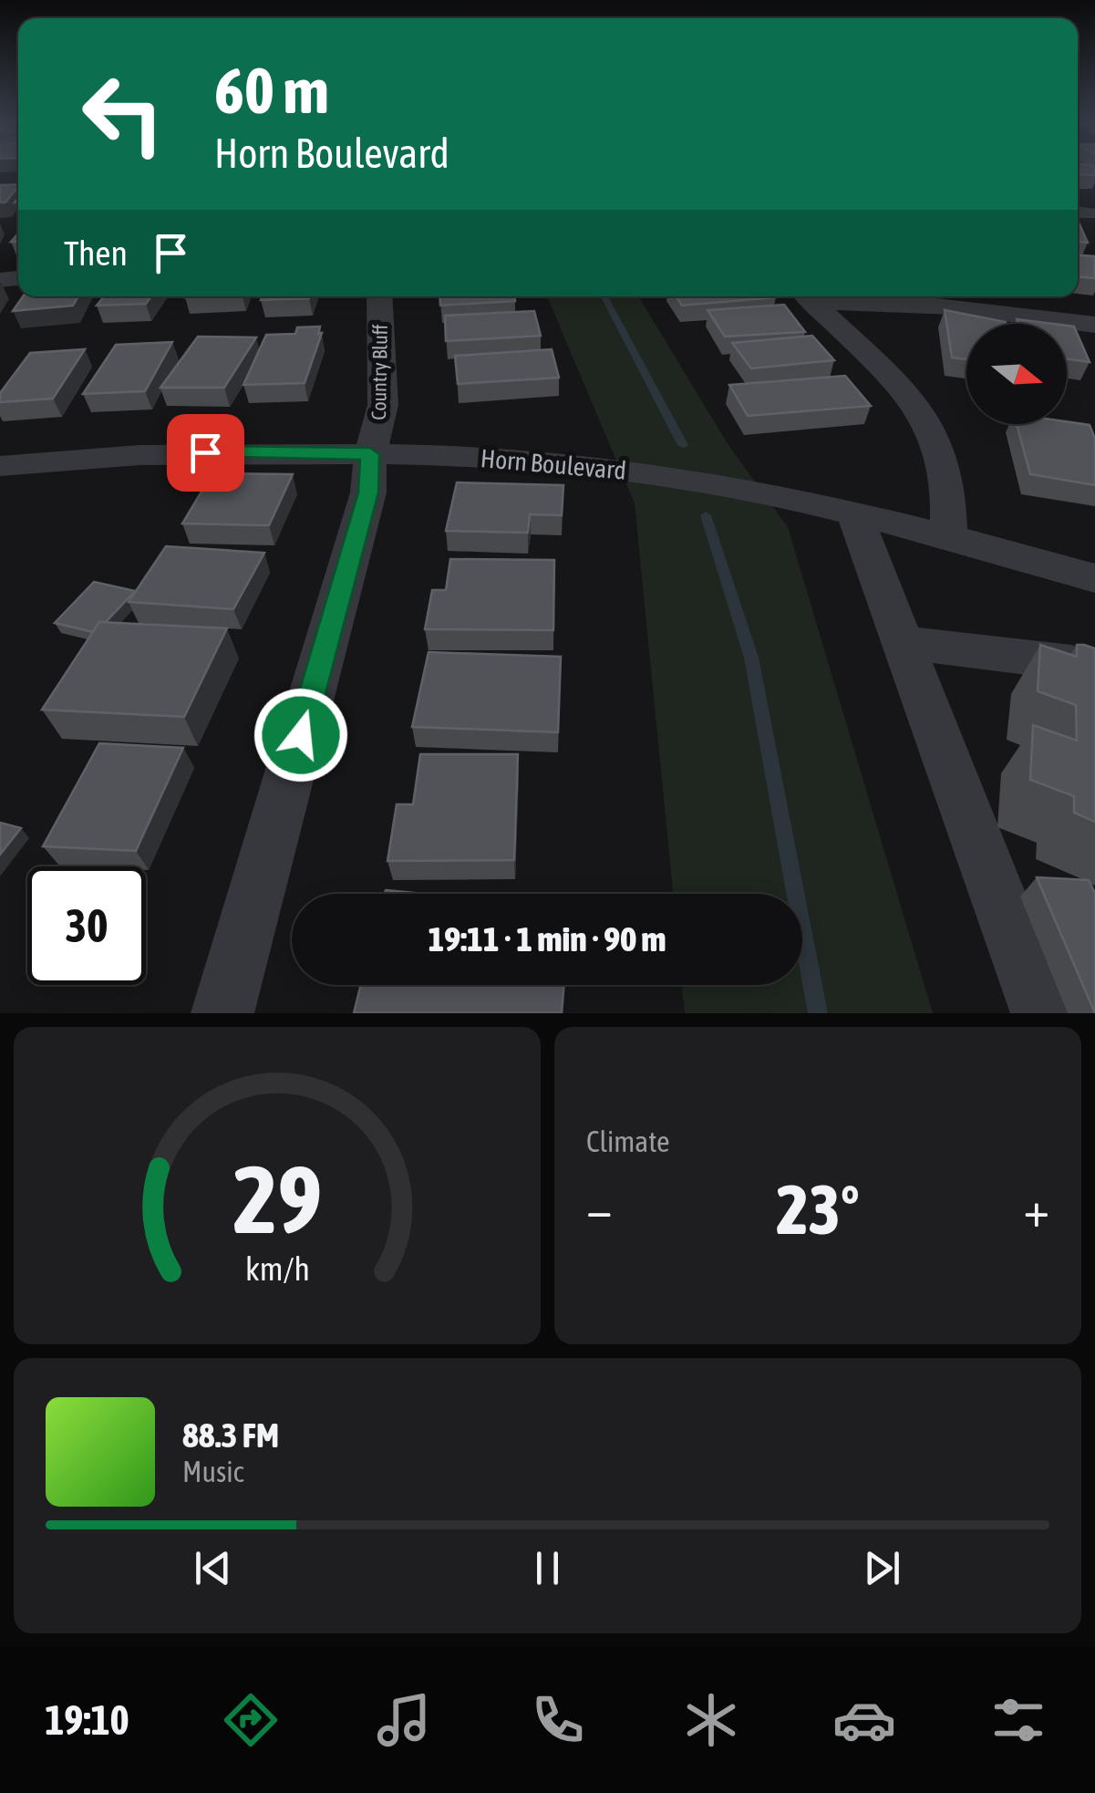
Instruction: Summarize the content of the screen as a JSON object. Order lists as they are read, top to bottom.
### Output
{
  "streets": {
    "street": ["Country Bluff", "Horn Boulevard"]
  },
  "crossings": [
    ["Country Bluff", "Horn Boulevard"]
  ],
  "north": "right",
  "page": {
    "turn": ["60 m", "Horn Boulevard"],
    "then": "Then",
    "limit": "30",
    "trip": "19:11 · 1 min · 90 m",
    "tile": "Climate",
    "heat": ["−", "23°", "+"],
    "song": ["88.3 FM", "Music"],
    "tabs": "19:10",
    "gauge": ["29", "km/h"]
  }
}
